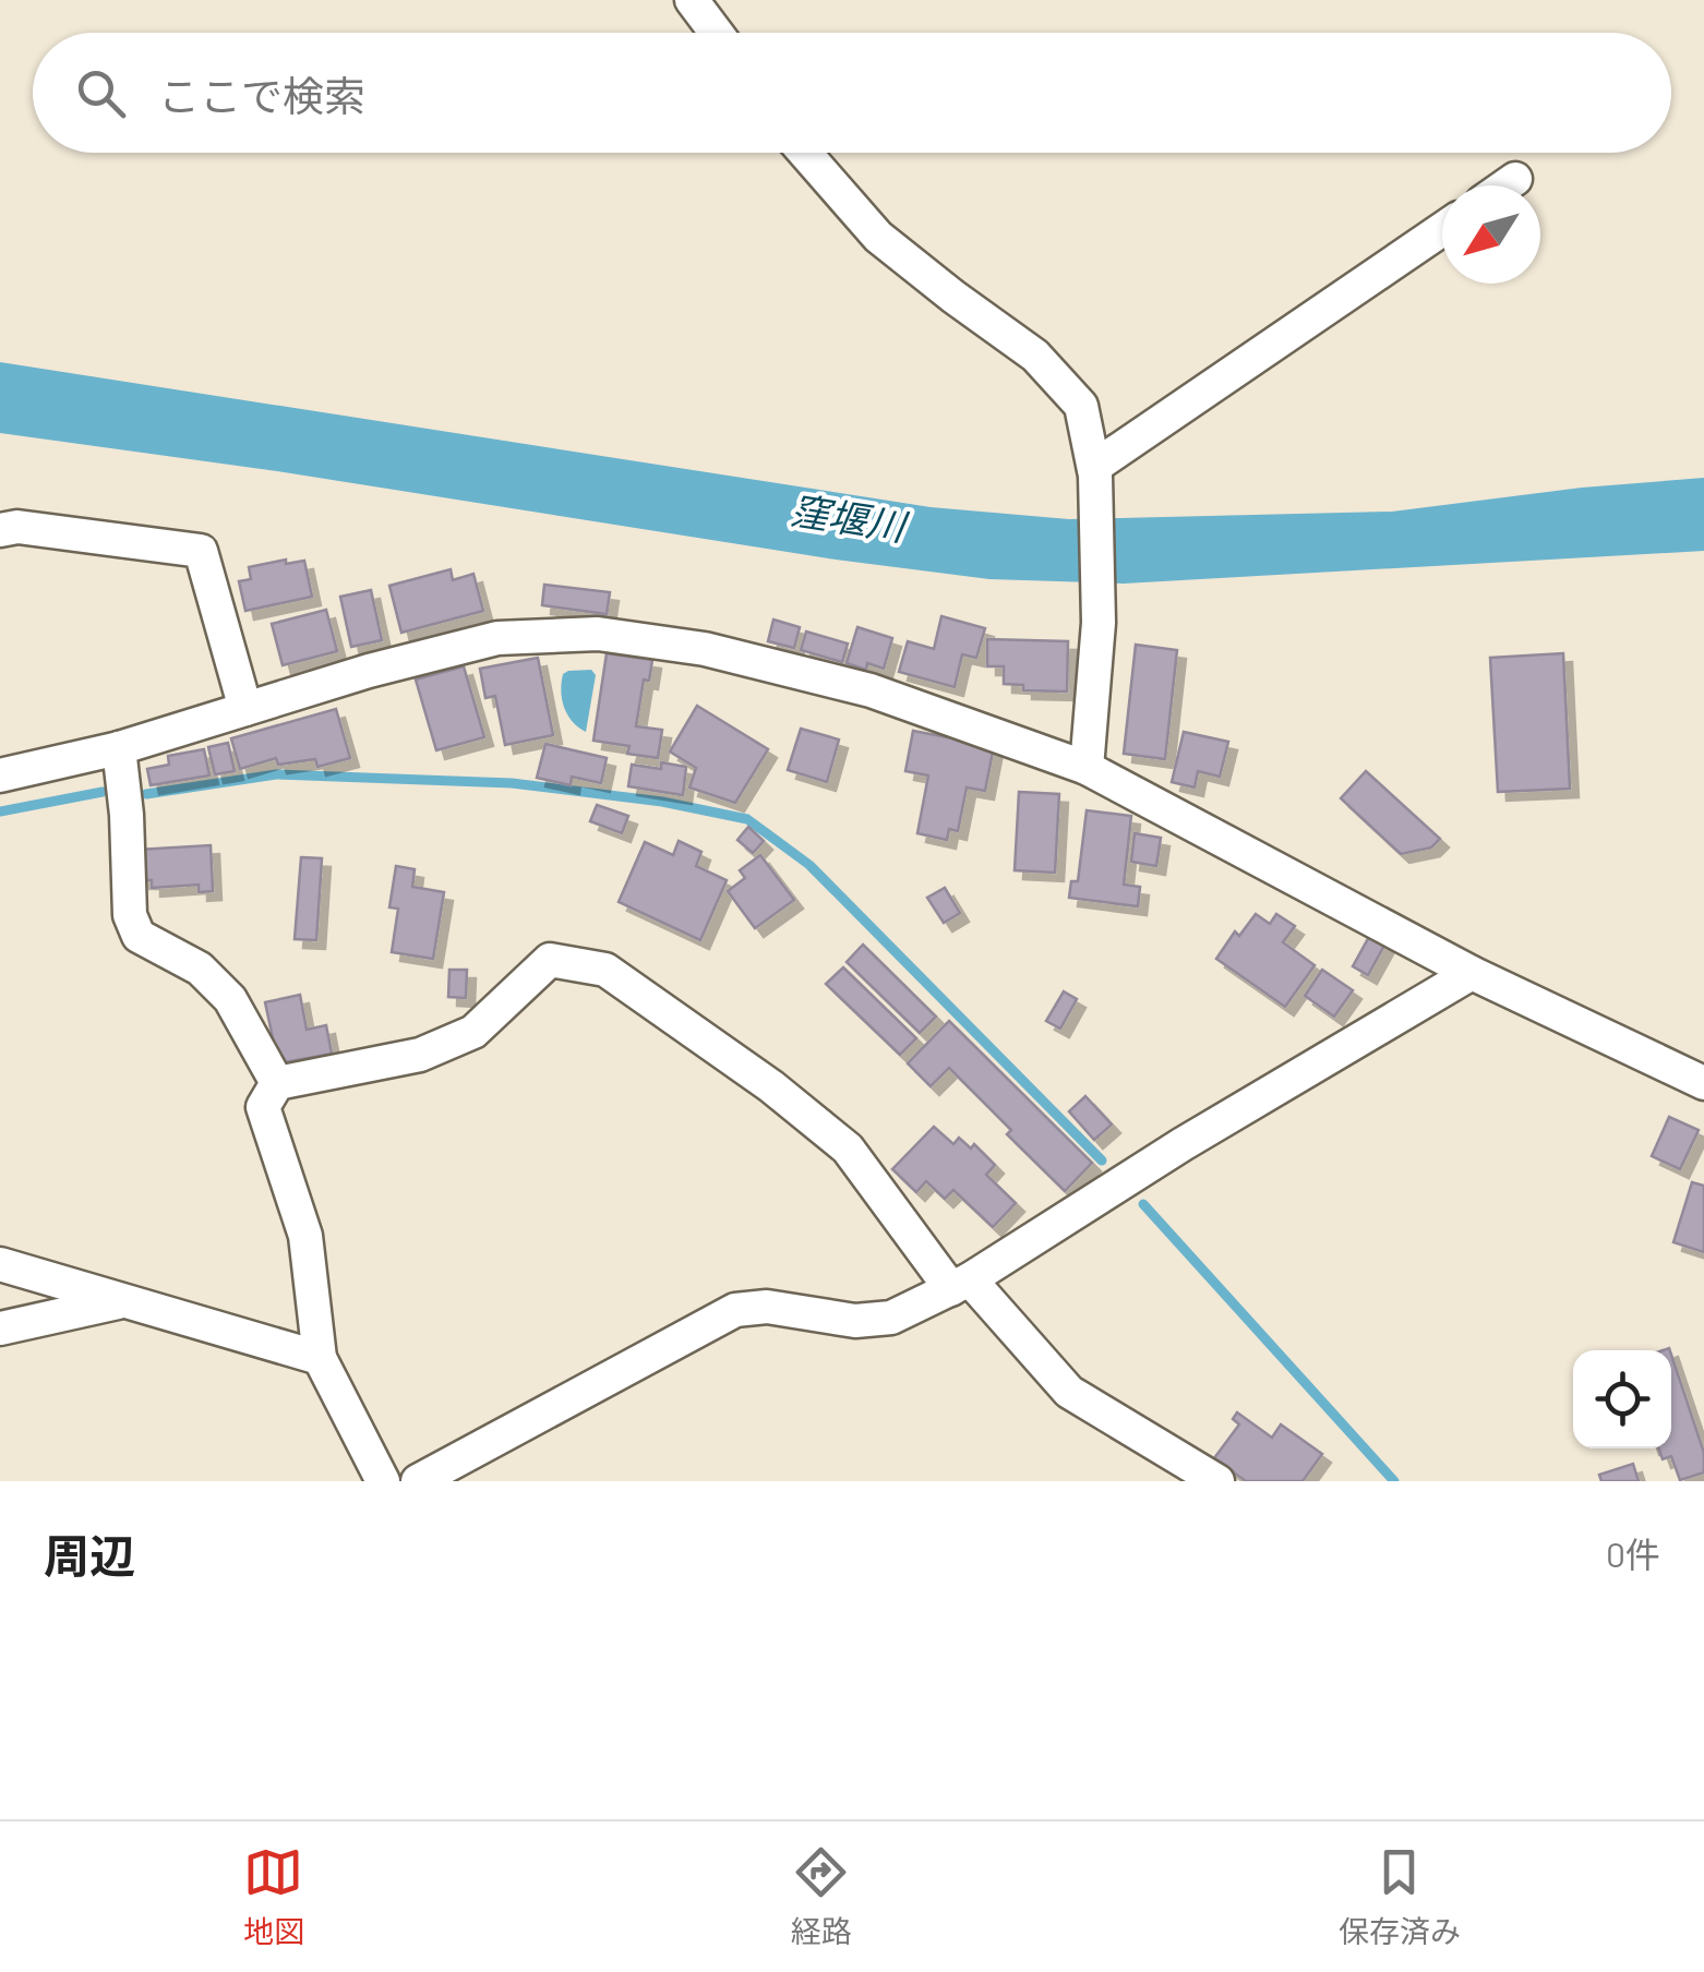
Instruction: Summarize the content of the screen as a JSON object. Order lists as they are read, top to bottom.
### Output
{
  "water": ["窪堰川"],
  "north": "bottom left",
  "page": {
    "search": "ここで検索",
    "heading": ["周辺", "0件"],
    "nav": ["地図", "経路", "保存済み"]
  }
}
